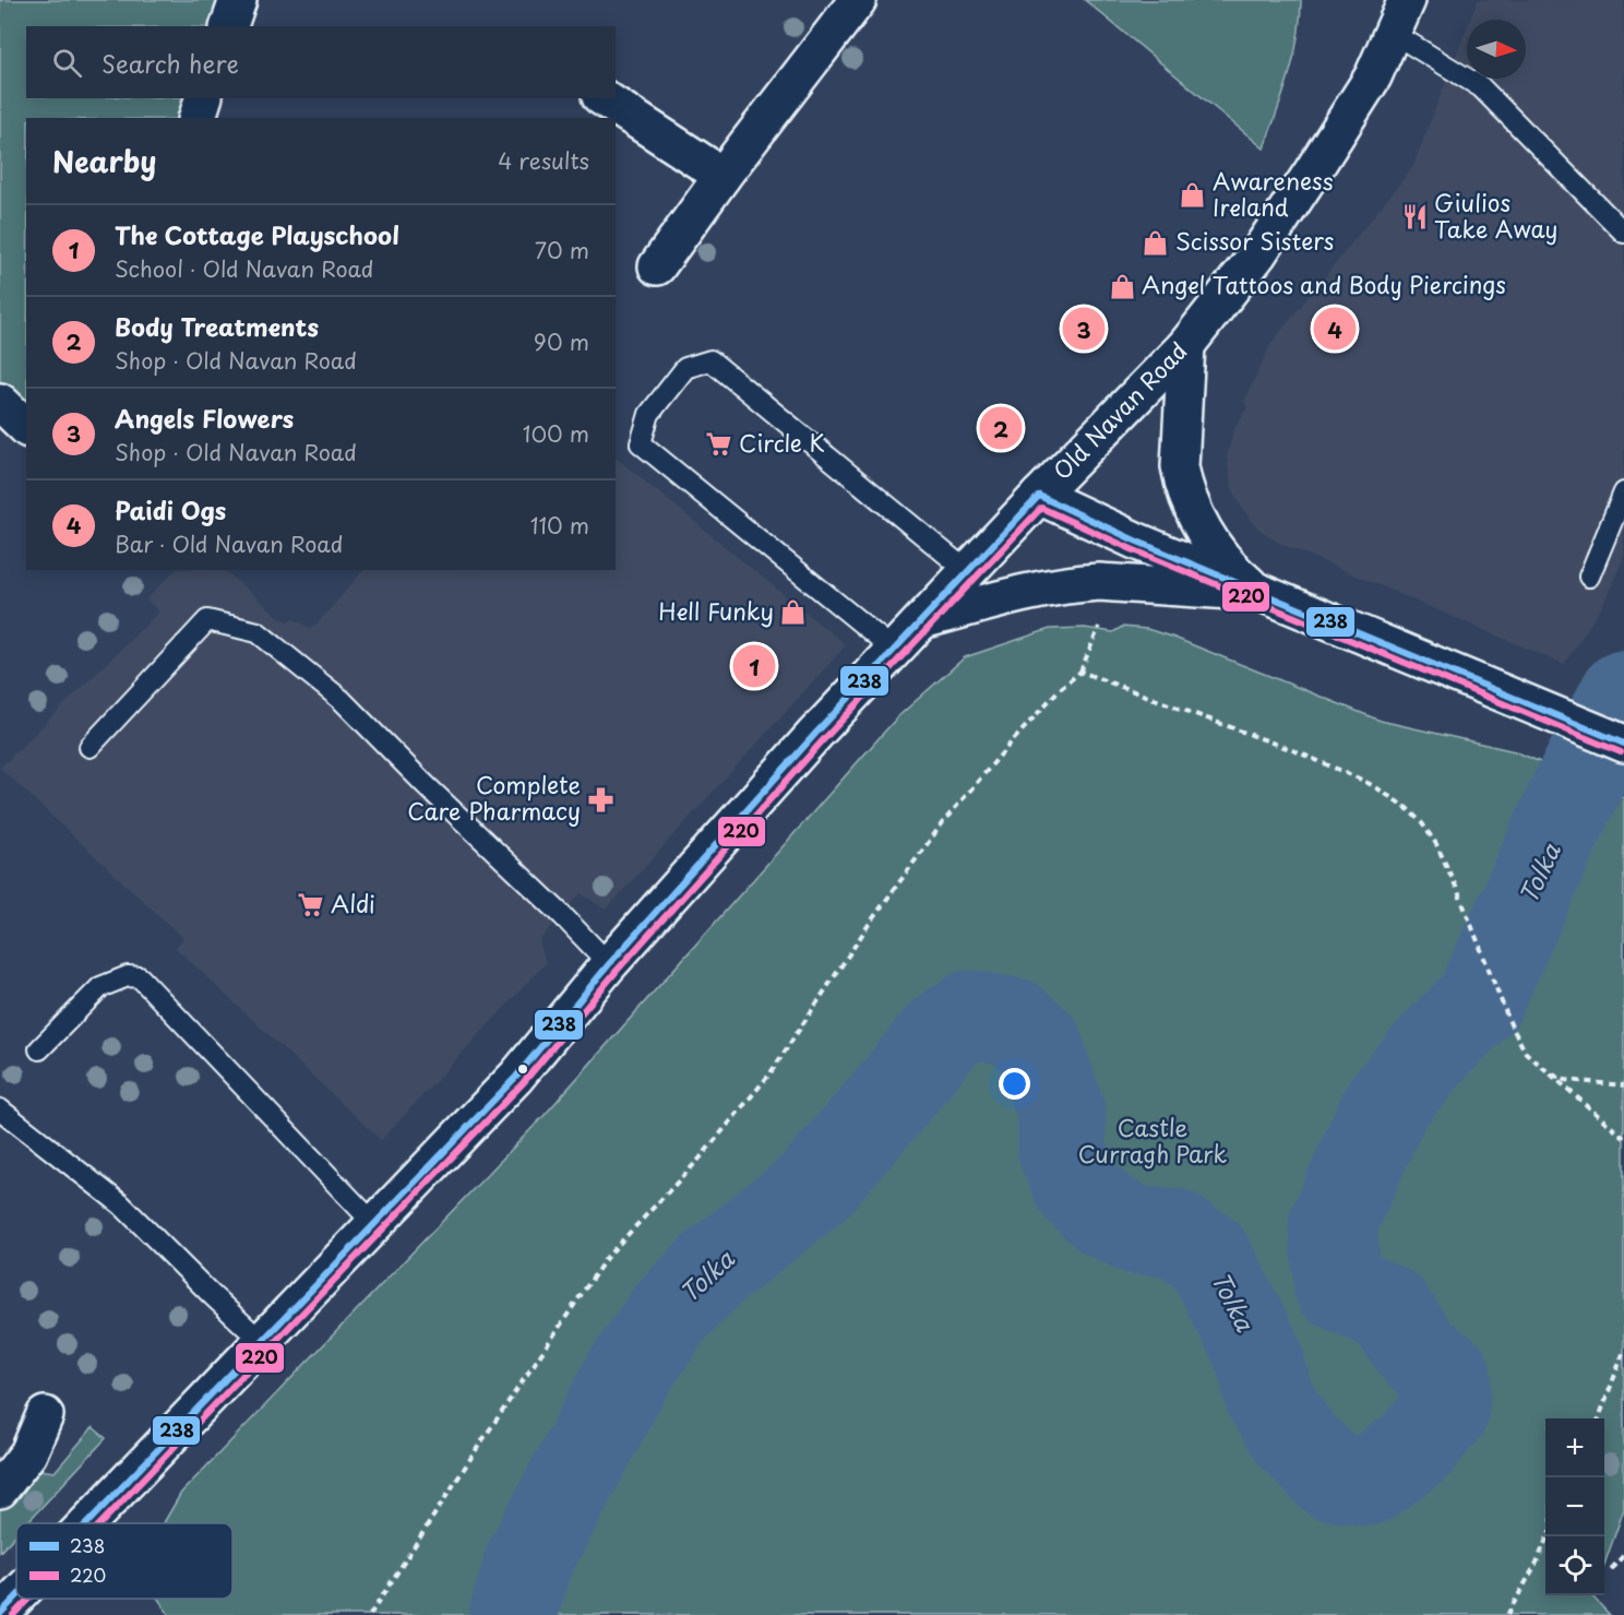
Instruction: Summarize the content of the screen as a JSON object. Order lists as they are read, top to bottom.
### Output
{
  "streets": {
    "street": ["Old Navan Road"]
  },
  "water": ["Tolka"],
  "parks": ["Castle Curragh Park"],
  "places": {
    "shop": [
      "Awareness Ireland",
      "Scissor Sisters",
      "Angel Tattoos and Body Piercings",
      "Hell Funky"
    ],
    "restaurant": ["Giulios Take Away"],
    "supermarket": ["Circle K", "Aldi"],
    "pharmacy": ["Complete Care Pharmacy"]
  },
  "lines": ["transit line 238", "transit line 220"],
  "legend": ["238", "220"],
  "north": "right",
  "page": {
    "search": "Search here",
    "heading": ["Nearby", "4 results"],
    "list": [
      {
        "mark": "1",
        "name": "The Cottage Playschool",
        "note": "School · Old Navan Road",
        "value": "70 m"
      },
      {
        "mark": "2",
        "name": "Body Treatments",
        "note": "Shop · Old Navan Road",
        "value": "90 m"
      },
      {
        "mark": "3",
        "name": "Angels Flowers",
        "note": "Shop · Old Navan Road",
        "value": "100 m"
      },
      {
        "mark": "4",
        "name": "Paidi Ogs",
        "note": "Bar · Old Navan Road",
        "value": "110 m"
      }
    ],
    "pins": [
      "3",
      "4",
      "2",
      "1"
    ],
    "map_buttons": ["+", "−"]
  }
}
